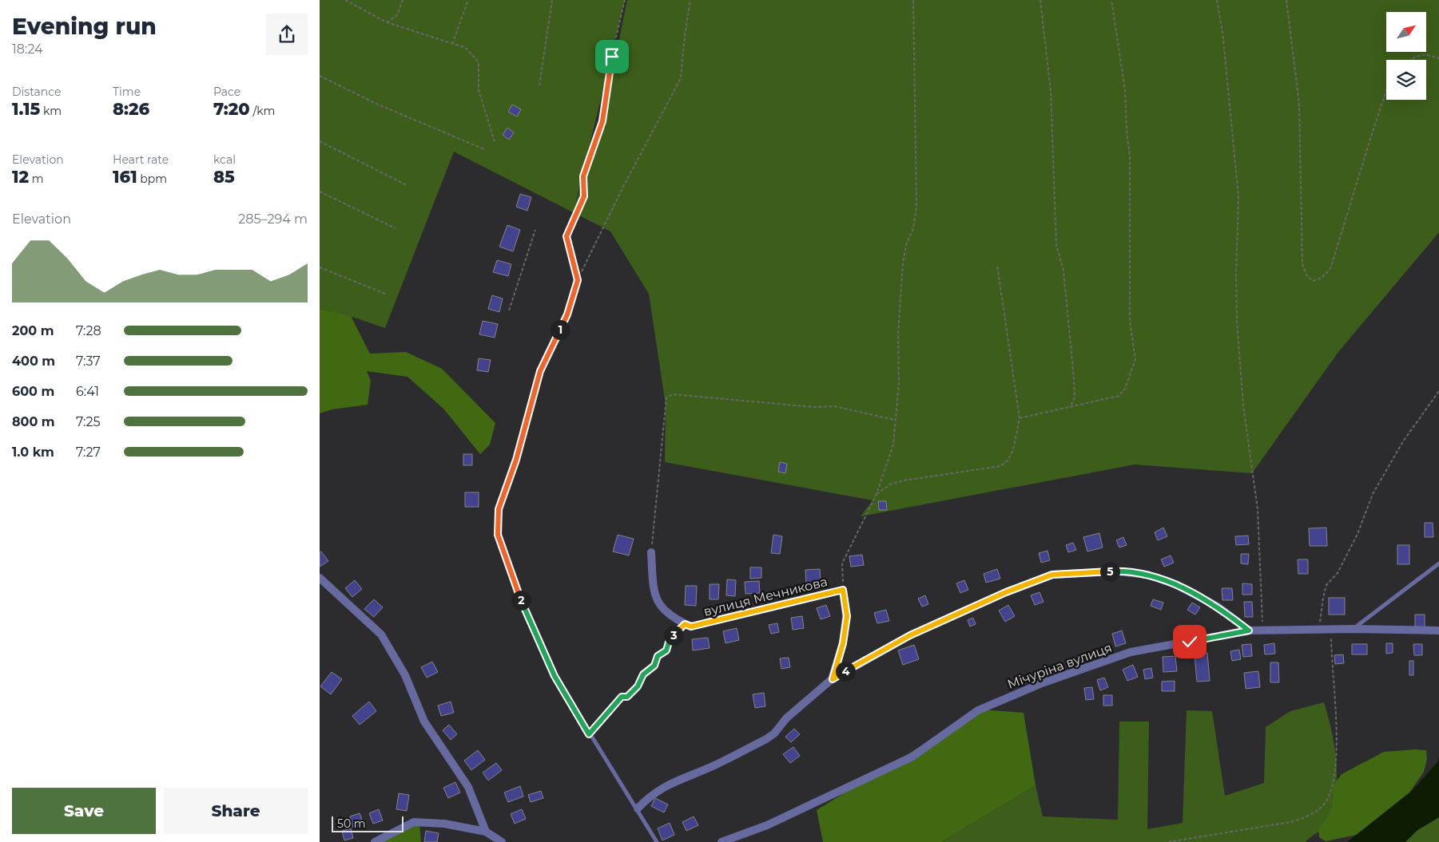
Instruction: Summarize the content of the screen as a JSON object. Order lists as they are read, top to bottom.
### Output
{
  "streets": {
    "street": ["вулиця Мечникова", "Мічуріна вулиця"]
  },
  "scale_bar": "50 m",
  "north": "top right",
  "page": {
    "heading": ["Evening run", "18:24"],
    "stats": [
      ["Distance", "1.15 km"],
      ["Time", "8:26"],
      ["Pace", "7:20 /km"],
      ["Elevation", "12 m"],
      ["Heart rate", "161 bpm"],
      ["kcal", "85"]
    ],
    "chart": ["Elevation", "285–294 m"],
    "list": [
      {
        "name": "200 m",
        "note": "7:28"
      },
      {
        "name": "400 m",
        "note": "7:37"
      },
      {
        "name": "600 m",
        "note": "6:41"
      },
      {
        "name": "800 m",
        "note": "7:25"
      },
      {
        "name": "1.0 km",
        "note": "7:27"
      }
    ],
    "pins": [
      "1",
      "5",
      "2",
      "3",
      "4"
    ],
    "buttons": ["Save", "Share"],
    "scale": "50 m"
  }
}
